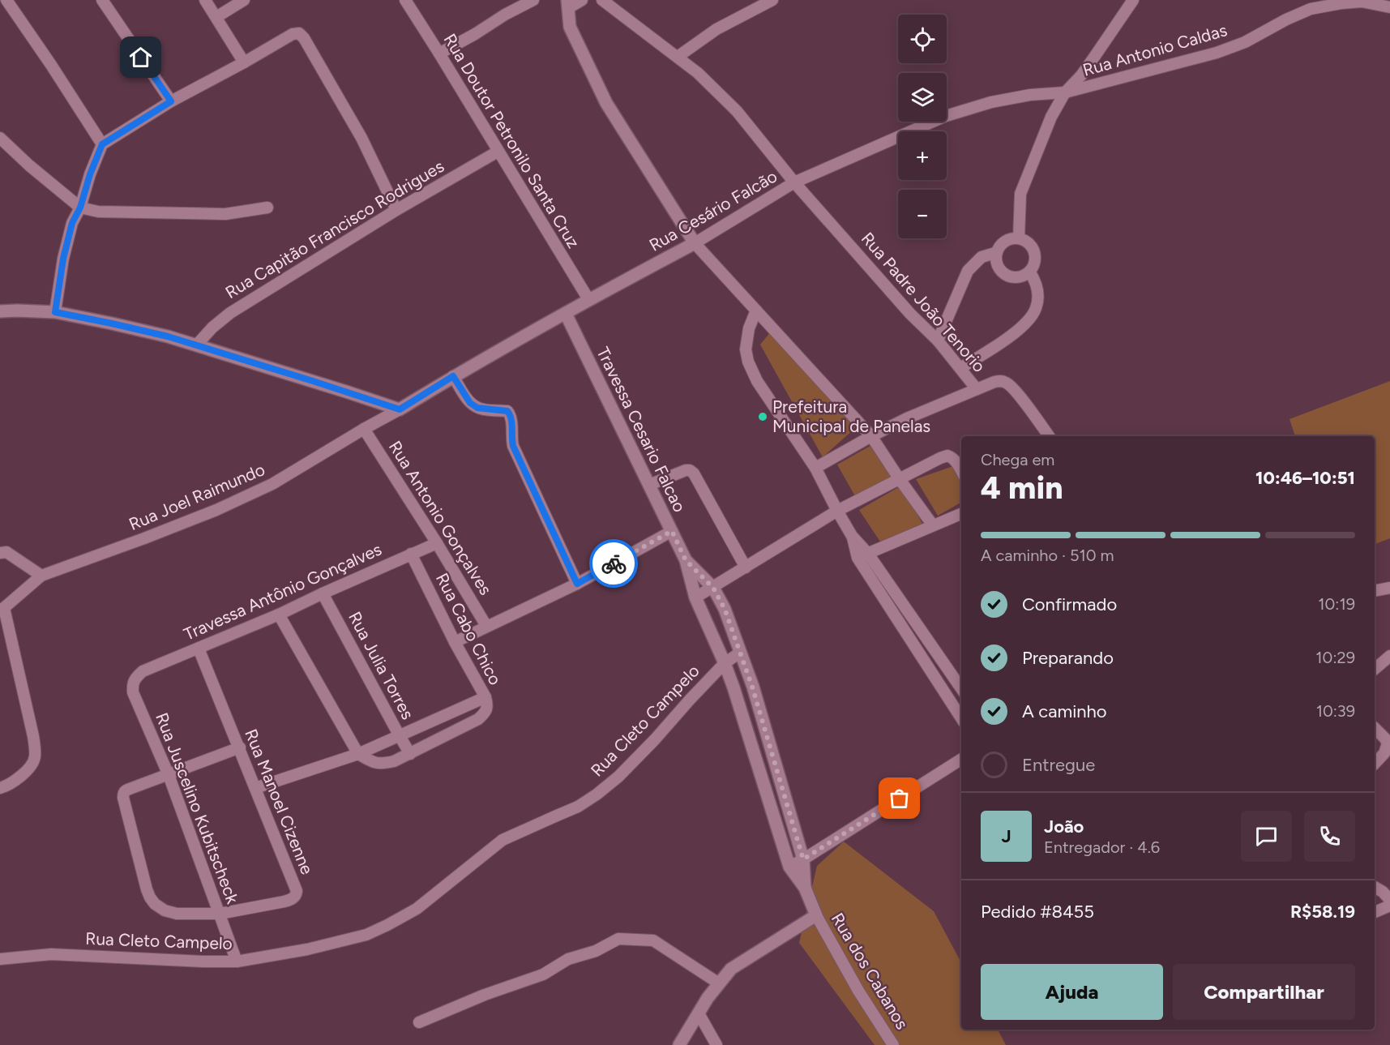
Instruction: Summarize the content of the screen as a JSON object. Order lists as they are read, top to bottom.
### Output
{
  "streets": {
    "street": [
      "Rua Antonio Caldas",
      "Rua Doutor Petronilo Santa Cruz",
      "Rua Cesário Falcão",
      "Rua Capitão Francisco Rodrigues",
      "Rua Padre João Tenorio",
      "Travessa Cesario Falcao",
      "Rua Joel Raimundo",
      "Rua Antonio Gonçalves",
      "Travessa Antônio Gonçalves",
      "Rua Cabo Chico",
      "Rua Julia Torres",
      "Rua Cleto Campelo",
      "Rua Manoel Cizenne",
      "Rua Juscelino Kubitscheck",
      "Rua dos Cabanos"
    ]
  },
  "crossings": [
    ["Rua Antonio Caldas", "Rua Cesário Falcão"],
    ["Rua Doutor Petronilo Santa Cruz", "Rua Cesário Falcão"],
    ["Rua Doutor Petronilo Santa Cruz", "Rua Capitão Francisco Rodrigues"],
    ["Rua Cesário Falcão", "Rua Padre João Tenorio"],
    ["Rua Cesário Falcão", "Travessa Cesario Falcao"],
    ["Rua Cesário Falcão", "Rua Joel Raimundo"],
    ["Travessa Cesario Falcao", "Rua Cleto Campelo"],
    ["Travessa Cesario Falcao", "Rua dos Cabanos"],
    ["Rua Joel Raimundo", "Rua Antonio Gonçalves"],
    ["Rua Antonio Gonçalves", "Travessa Antônio Gonçalves"],
    ["Travessa Antônio Gonçalves", "Rua Cabo Chico"],
    ["Travessa Antônio Gonçalves", "Rua Julia Torres"],
    ["Travessa Antônio Gonçalves", "Rua Manoel Cizenne"],
    ["Travessa Antônio Gonçalves", "Rua Juscelino Kubitscheck"],
    ["Rua Cabo Chico", "Rua Julia Torres"],
    ["Rua Cleto Campelo", "Rua Juscelino Kubitscheck"],
    ["Rua Manoel Cizenne", "Rua Juscelino Kubitscheck"]
  ],
  "places": ["Prefeitura Municipal de Panelas"],
  "page": {
    "map_buttons": ["+", "−"],
    "heading": ["4 min", "Chega em", "10:46–10:51"],
    "panel": [
      "João",
      "Entregador · 4.6",
      "Pedido #8455",
      "R$58.19"
    ],
    "bar": "A caminho · 510 m",
    "list": [
      ["Confirmado", "10:19"],
      ["Preparando", "10:29"],
      ["A caminho", "10:39"],
      "Entregue"
    ],
    "round": "J",
    "buttons": ["Ajuda", "Compartilhar"]
  }
}
